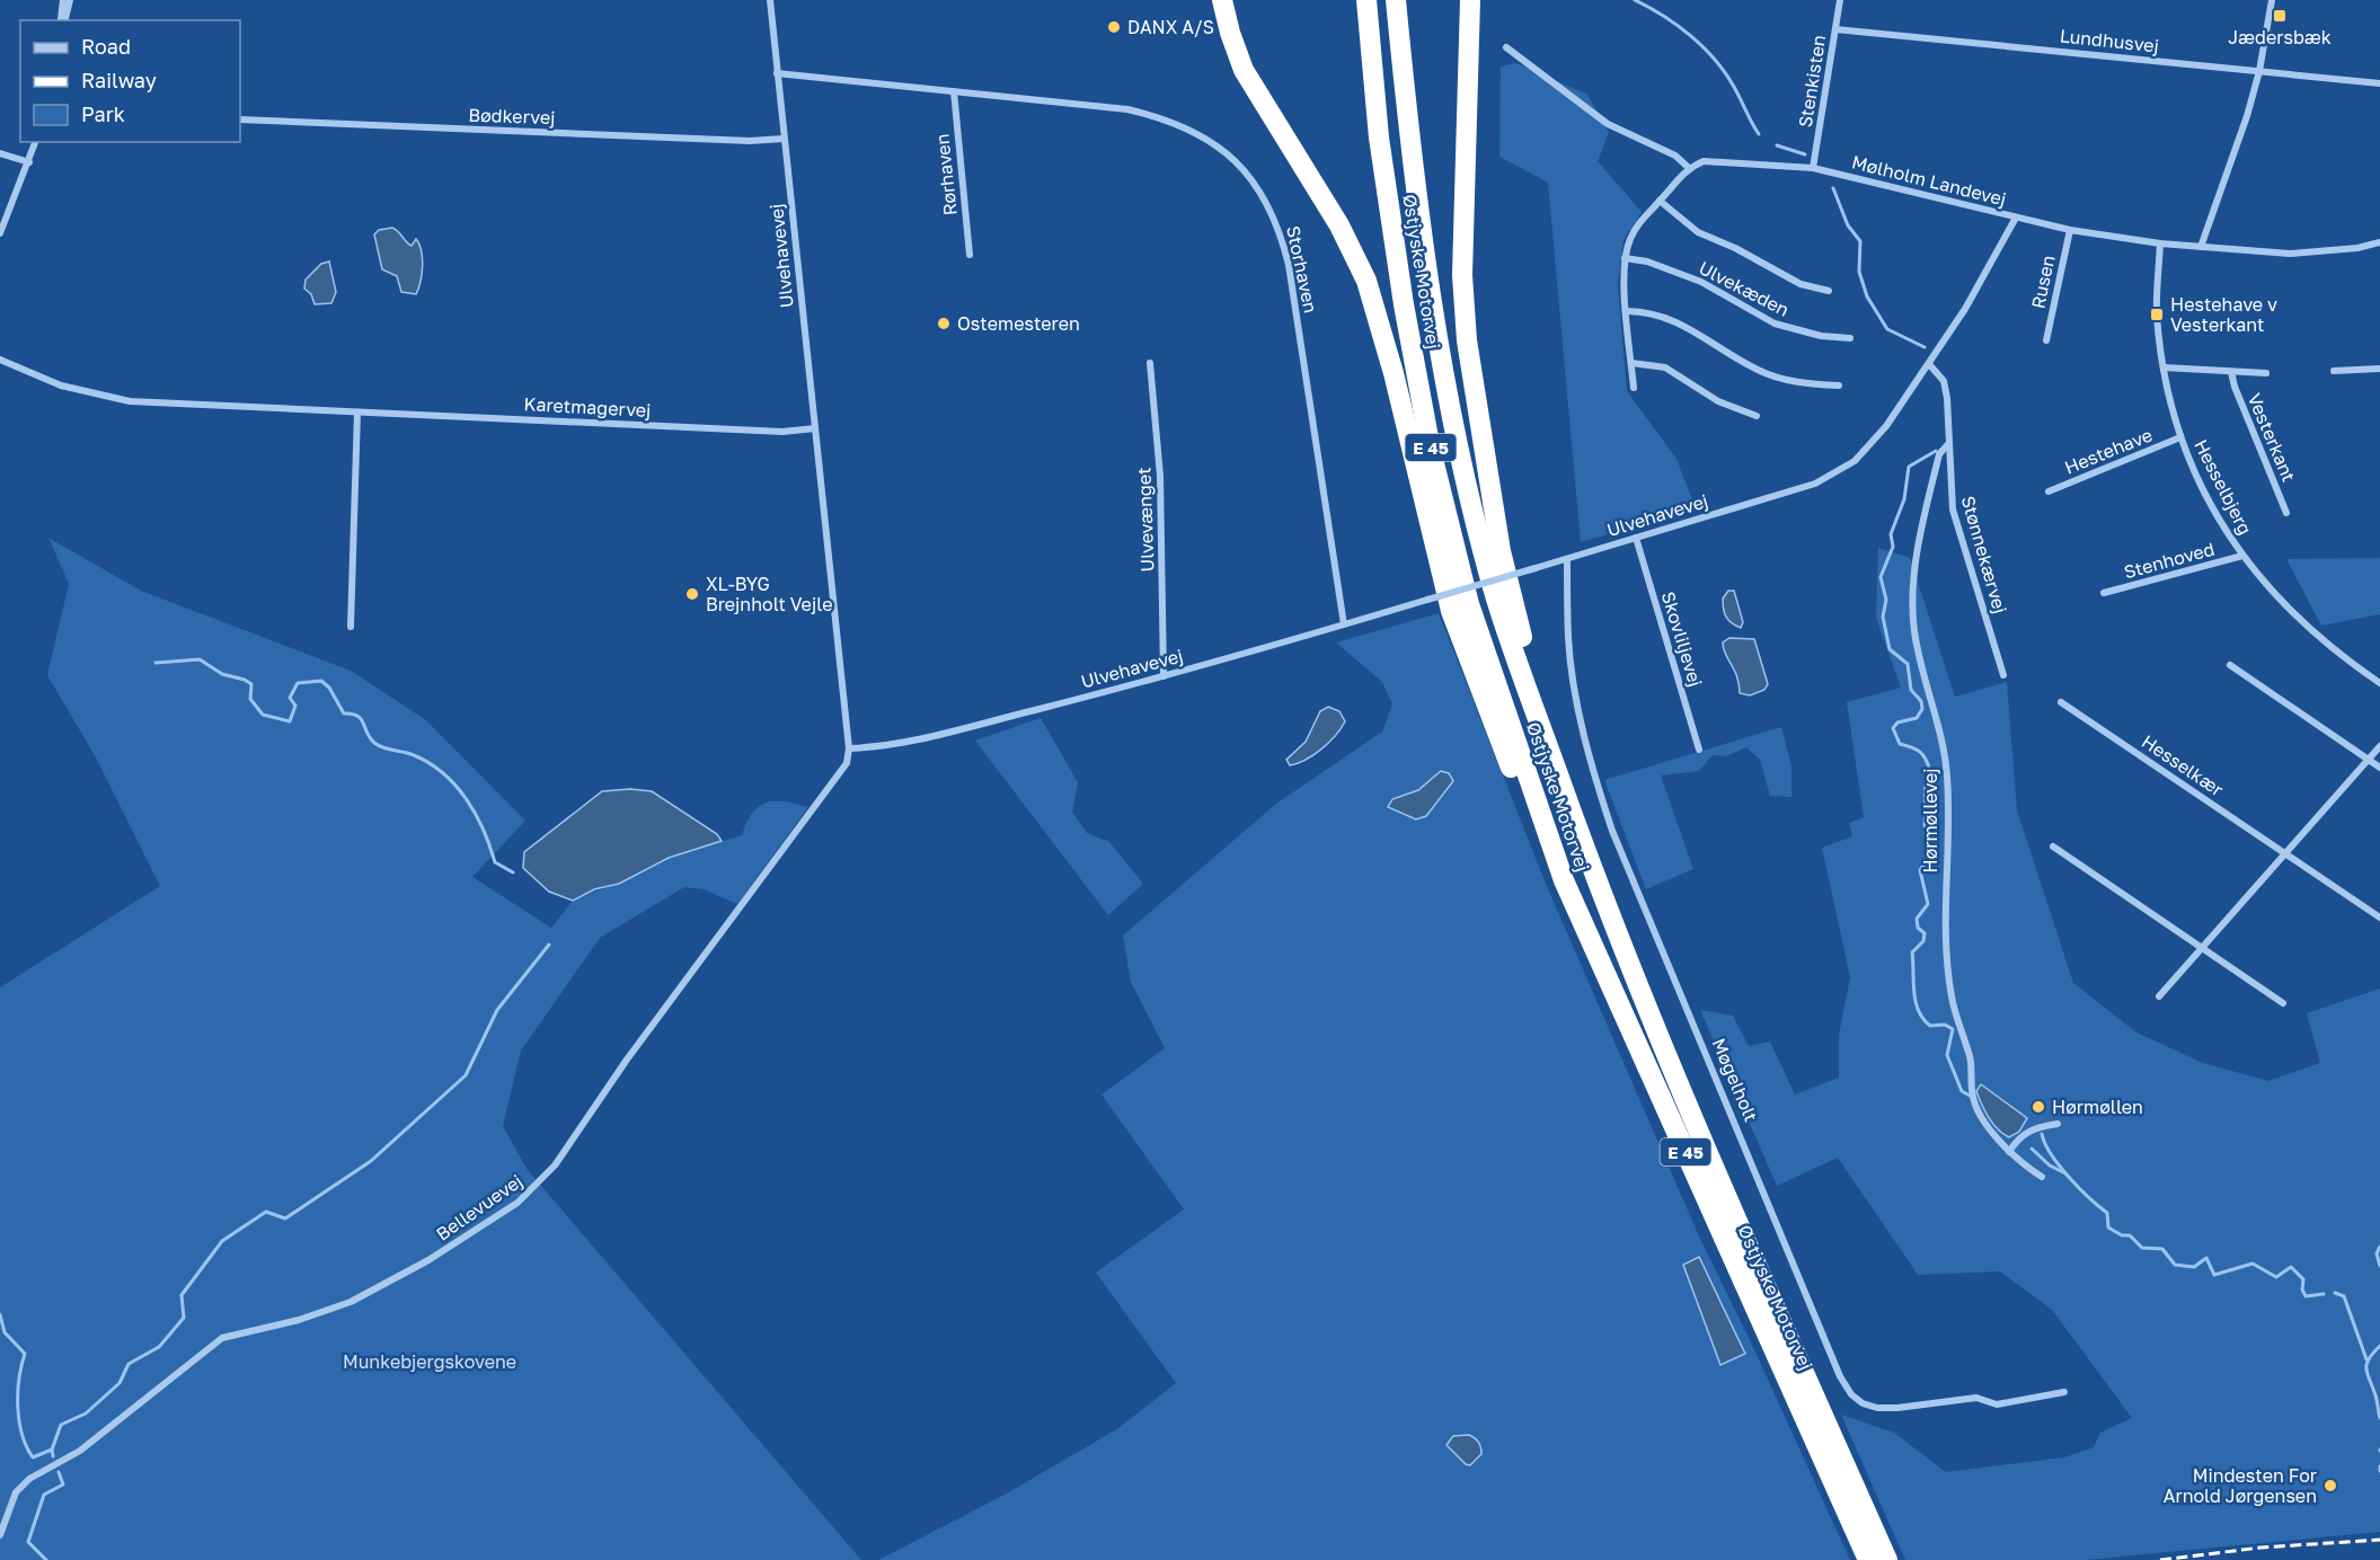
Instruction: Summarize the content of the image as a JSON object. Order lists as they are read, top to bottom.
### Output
{
  "streets": {
    "highway": ["Østjyske Motorvej", "E 45"],
    "street": [
      "Lundhusvej",
      "Stenkisten",
      "Bødkervej",
      "Rørhaven",
      "Mølholm Landevej",
      "Ulvehavevej",
      "Storhaven",
      "Rusen",
      "Ulvekæden",
      "Karetmagervej",
      "Vesterkant",
      "Hestehave",
      "Hesselbjerg",
      "Ulvevænget",
      "Stønnekærvej",
      "Stenhoved",
      "Skovliljevej",
      "Hesselkær",
      "Hørmøllevej",
      "Møgelholt",
      "Bellevuevej"
    ]
  },
  "crossings": [
    ["Lundhusvej", "Stenkisten"],
    ["Stenkisten", "Mølholm Landevej"],
    ["Bødkervej", "Ulvehavevej"],
    ["Rørhaven", "Storhaven"],
    ["Mølholm Landevej", "Ulvehavevej"],
    ["Mølholm Landevej", "Rusen"],
    ["Mølholm Landevej", "Hesselbjerg"],
    ["Ulvehavevej", "Storhaven"],
    ["Ulvehavevej", "Karetmagervej"],
    ["Ulvehavevej", "Ulvevænget"],
    ["Ulvehavevej", "Stønnekærvej"],
    ["Ulvehavevej", "Skovliljevej"],
    ["Ulvehavevej", "Møgelholt"],
    ["Ulvehavevej", "Bellevuevej"],
    ["Vesterkant", "Hesselbjerg"],
    ["Hestehave", "Hesselbjerg"],
    ["Hesselbjerg", "Stenhoved"],
    ["Stønnekærvej", "Hørmøllevej"]
  ],
  "parks": ["Munkebjergskovene"],
  "places": {
    "transit": ["Jædersbæk", "Hestehave v Vesterkant"],
    "other": [
      "DANX A/S",
      "Ostemesteren",
      "XL-BYG Brejnholt Vejle",
      "Hørmøllen",
      "Mindesten For Arnold Jørgensen"
    ]
  },
  "legend": ["Road", "Railway", "Park"]
}
